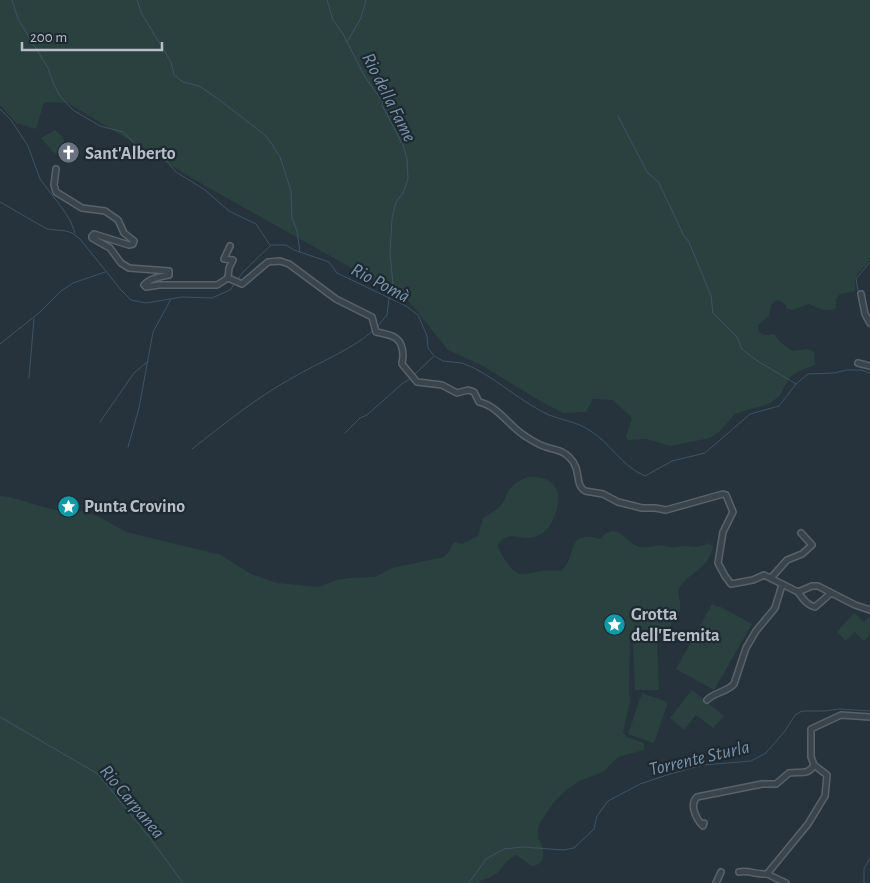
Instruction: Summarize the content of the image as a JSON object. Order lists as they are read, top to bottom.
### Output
{
  "water": [
    "Rio della Fame",
    "Rio Pomà",
    "Torrente Sturla",
    "Rio Carpanea"
  ],
  "places": {
    "church": ["Sant'Alberto"],
    "place": ["Punta Crovino", "Grotta dell'Eremita"]
  },
  "scale_bar": "200 m"
}
